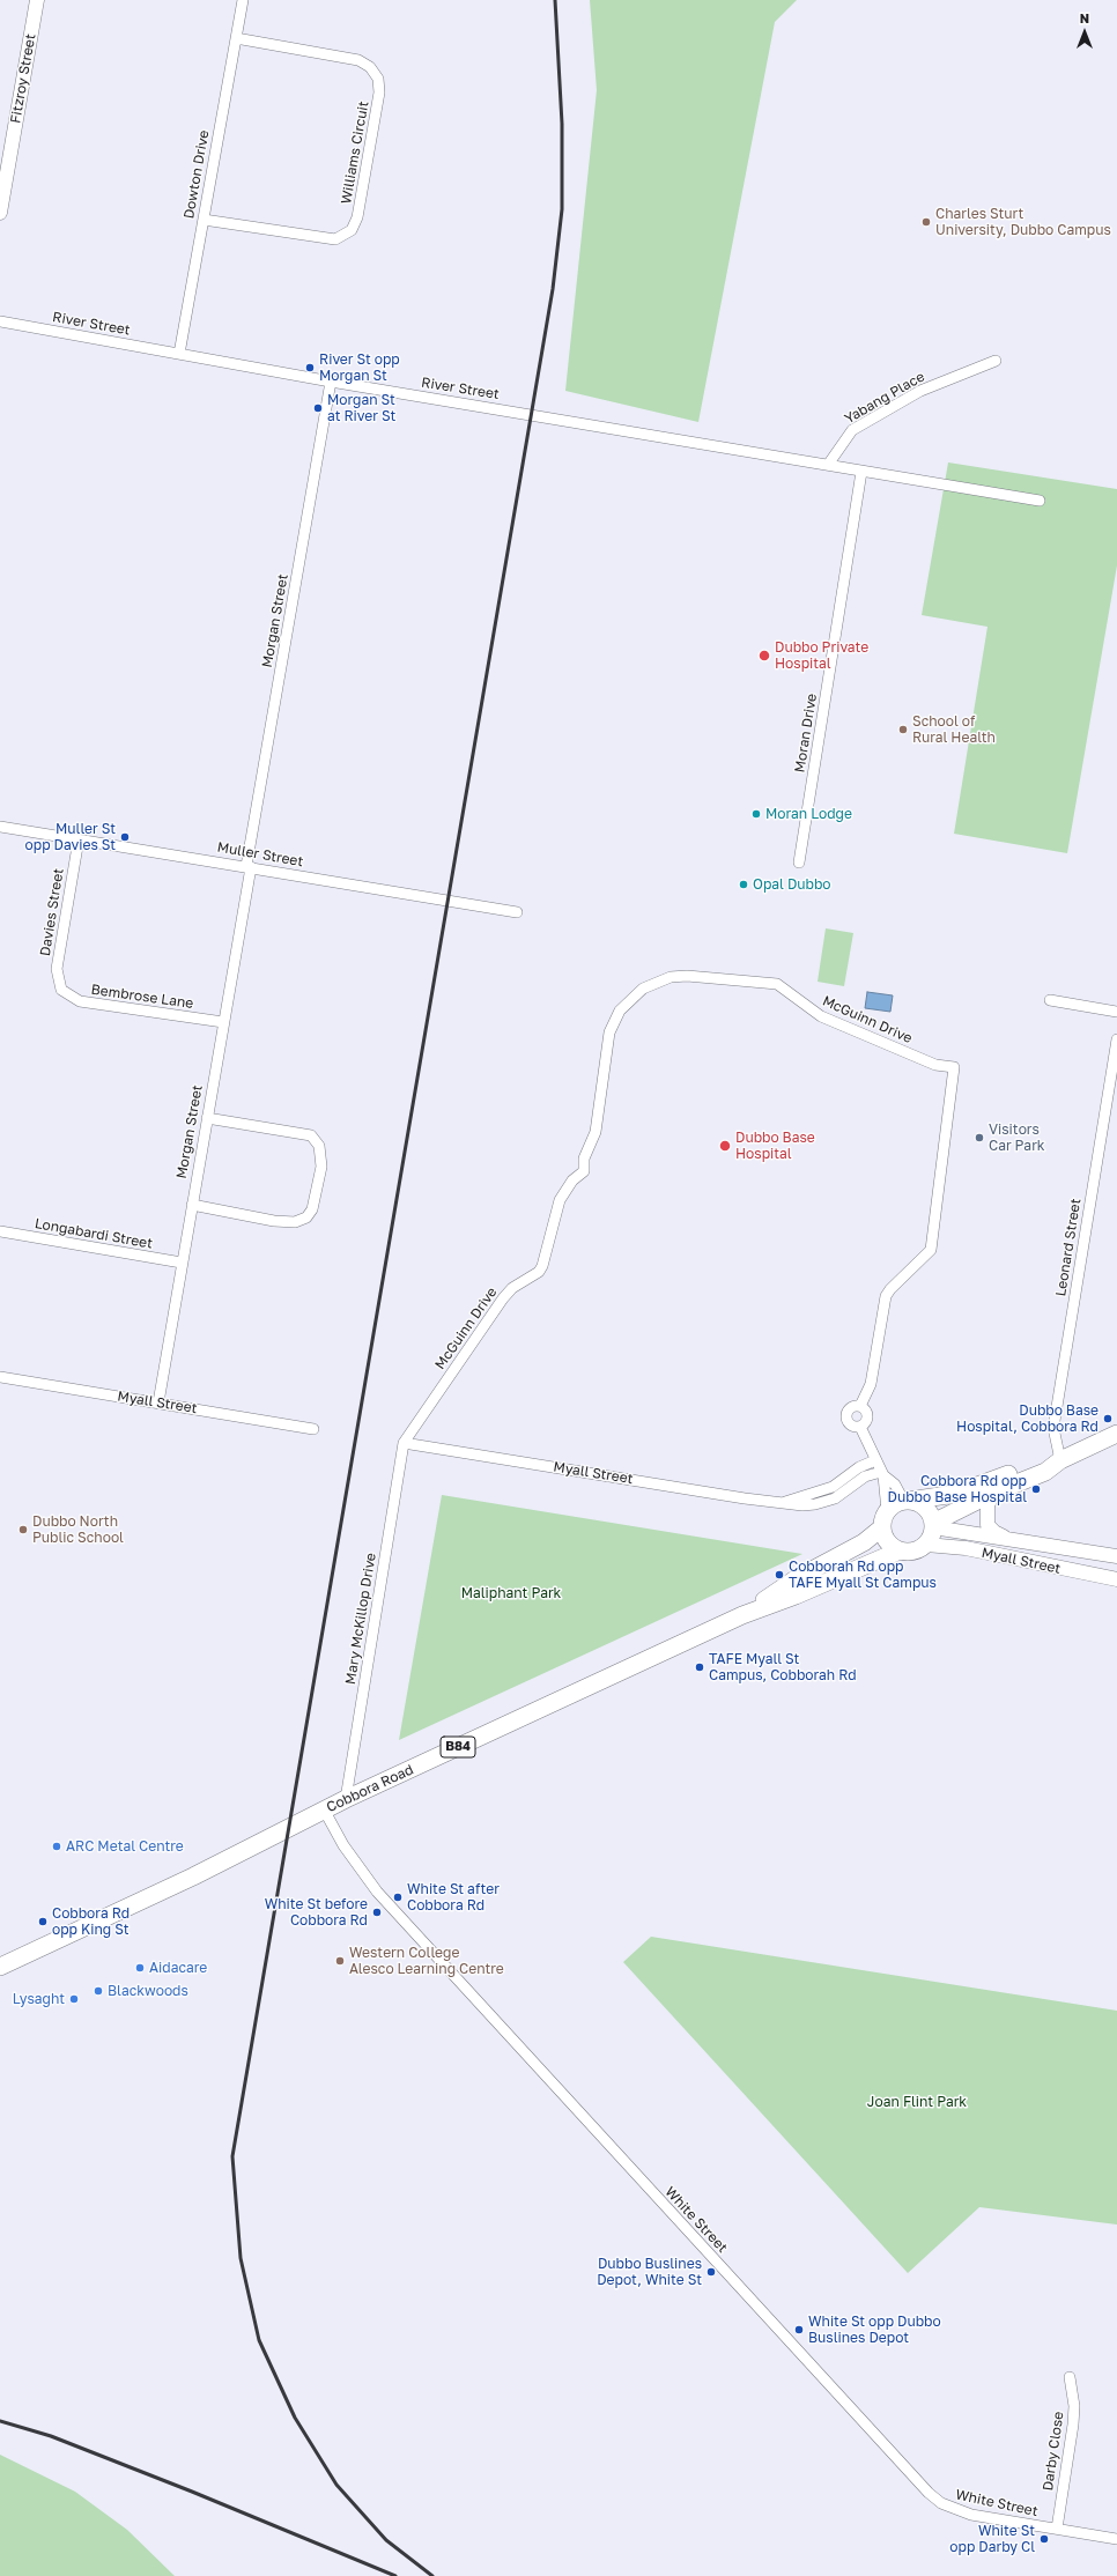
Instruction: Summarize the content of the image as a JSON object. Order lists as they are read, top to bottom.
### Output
{
  "streets": {
    "main road": ["B84", "Cobbora Road"],
    "street": [
      "Fitzroy Street",
      "Williams Circuit",
      "Dowton Drive",
      "River Street",
      "Yabang Place",
      "Morgan Street",
      "Moran Drive",
      "Muller Street",
      "Davies Street",
      "Bembrose Lane",
      "McGuinn Drive",
      "Longabardi Street",
      "Leonard Street",
      "Myall Street",
      "Mary McKillop Drive",
      "White Street",
      "Darby Close"
    ]
  },
  "crossings": [
    ["Williams Circuit", "Dowton Drive"],
    ["Dowton Drive", "River Street"],
    ["River Street", "Yabang Place"],
    ["River Street", "Morgan Street"],
    ["River Street", "Moran Drive"],
    ["Morgan Street", "Muller Street"],
    ["Morgan Street", "Bembrose Lane"],
    ["Morgan Street", "Longabardi Street"],
    ["Morgan Street", "Myall Street"],
    ["Muller Street", "Davies Street"],
    ["Davies Street", "Bembrose Lane"],
    ["McGuinn Drive", "Myall Street"],
    ["McGuinn Drive", "Mary McKillop Drive"],
    ["Leonard Street", "B84"],
    ["Myall Street", "Mary McKillop Drive"],
    ["Myall Street", "B84"],
    ["Myall Street", "Cobbora Road"],
    ["Mary McKillop Drive", "Cobbora Road"],
    ["B84", "Cobbora Road"],
    ["Cobbora Road", "White Street"],
    ["White Street", "Darby Close"]
  ],
  "parks": ["Maliphant Park", "Joan Flint Park"],
  "places": [
    "Charles Sturt University, Dubbo Campus",
    "River St opp Morgan St",
    "Morgan St at River St",
    "Dubbo Private Hospital",
    "School of Rural Health",
    "Moran Lodge",
    "Muller St opp Davies St",
    "Opal Dubbo",
    "Visitors Car Park",
    "Dubbo Base Hospital",
    "Dubbo Base Hospital, Cobbora Rd",
    "Cobbora Rd opp Dubbo Base Hospital",
    "Dubbo North Public School",
    "Cobborah Rd opp TAFE Myall St Campus",
    "TAFE Myall St Campus, Cobborah Rd",
    "ARC Metal Centre",
    "White St after Cobbora Rd",
    "White St before Cobbora Rd",
    "Cobbora Rd opp King St",
    "Western College Alesco Learning Centre",
    "Aidacare",
    "Blackwoods",
    "Lysaght",
    "Dubbo Buslines Depot, White St",
    "White St opp Dubbo Buslines Depot",
    "White St opp Darby Cl"
  ],
  "north": "top"
}
